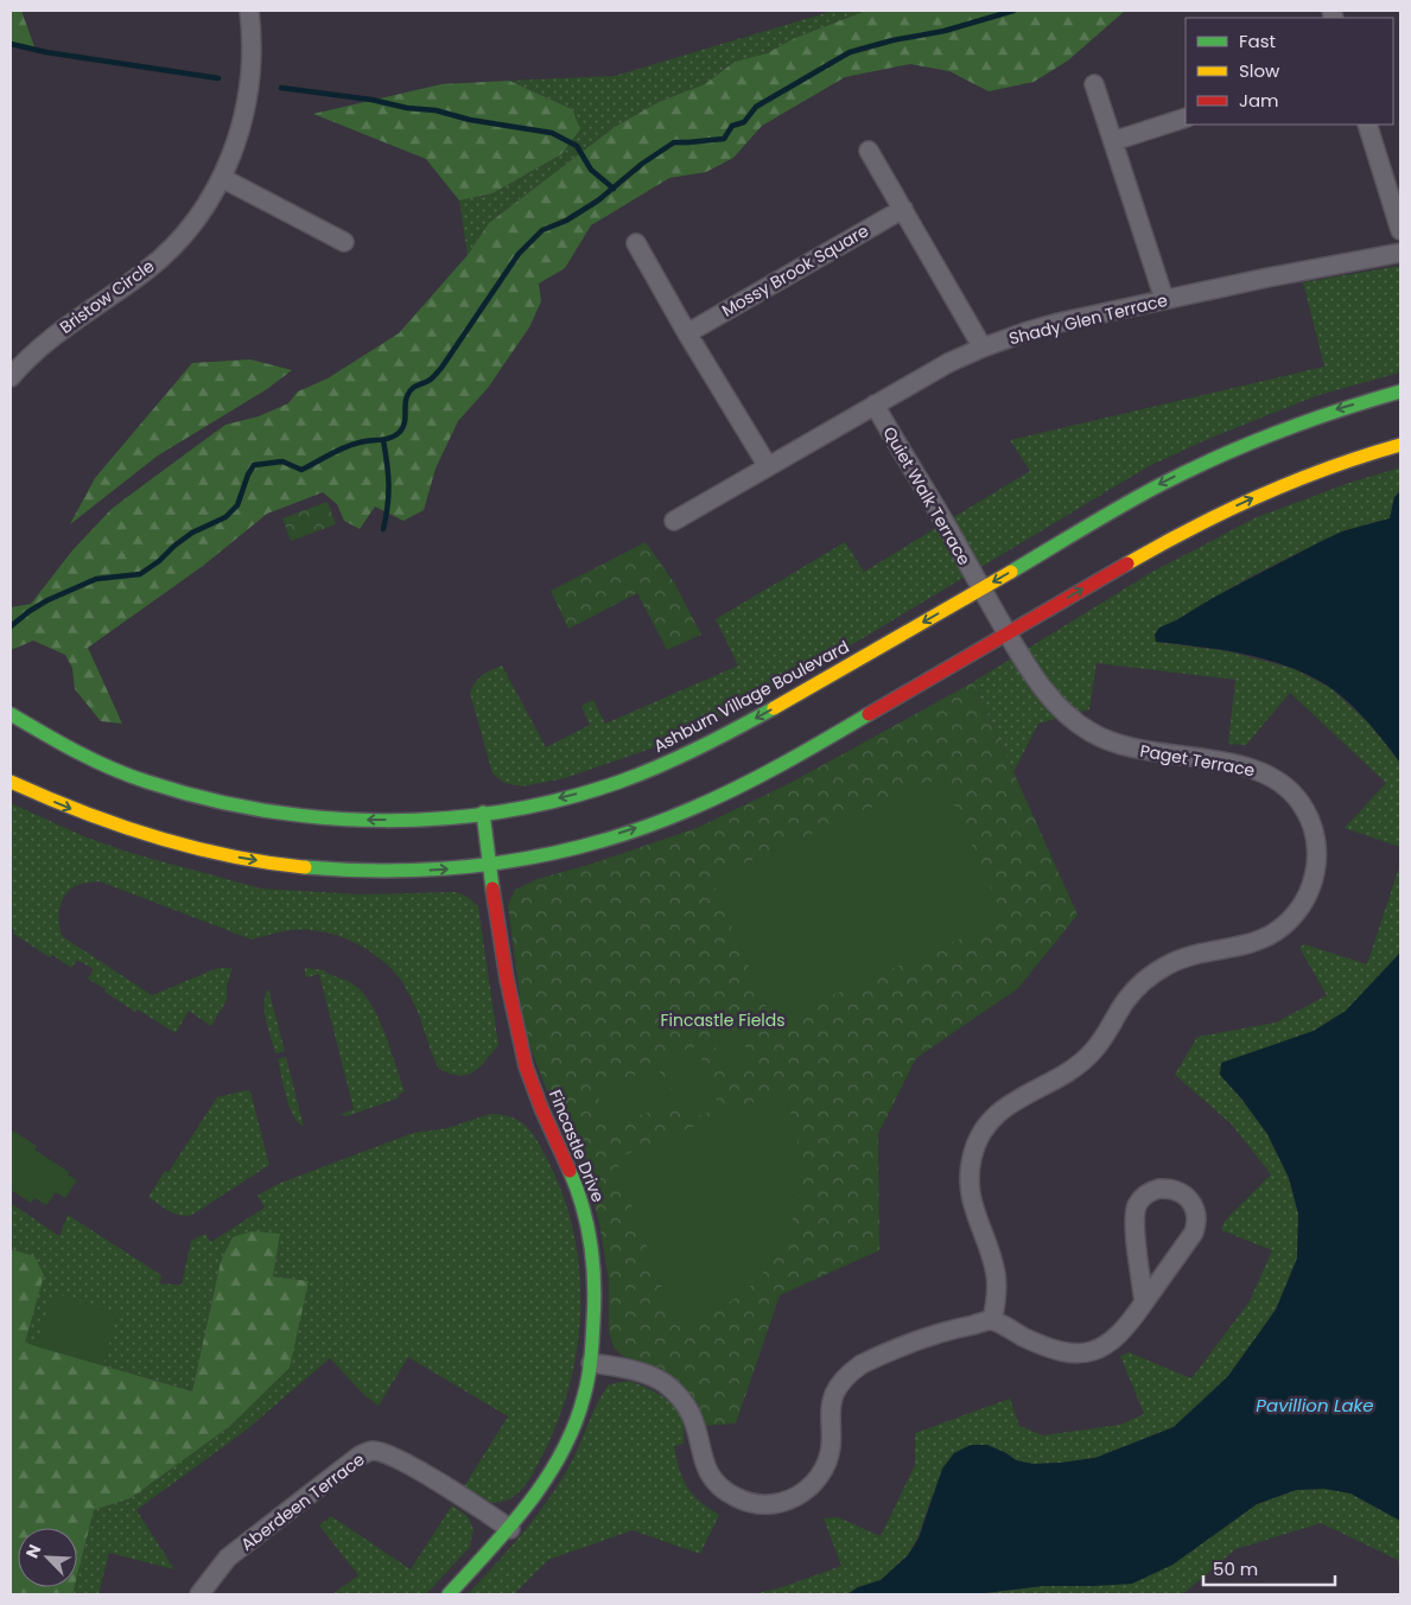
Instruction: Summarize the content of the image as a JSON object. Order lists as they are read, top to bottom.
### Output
{
  "streets": {
    "main road": ["Ashburn Village Boulevard", "Fincastle Drive"],
    "street": [
      "Mossy Brook Square",
      "Bristow Circle",
      "Shady Glen Terrace",
      "Quiet Walk Terrace",
      "Paget Terrace",
      "Aberdeen Terrace"
    ]
  },
  "crossings": [
    ["Shady Glen Terrace", "Quiet Walk Terrace"],
    ["Quiet Walk Terrace", "Ashburn Village Boulevard"],
    ["Quiet Walk Terrace", "Paget Terrace"],
    ["Ashburn Village Boulevard", "Paget Terrace"],
    ["Ashburn Village Boulevard", "Fincastle Drive"],
    ["Fincastle Drive", "Aberdeen Terrace"]
  ],
  "water": ["Pavillion Lake"],
  "parks": ["Fincastle Fields"],
  "legend": ["Fast", "Slow", "Jam"],
  "scale_bar": "50 m",
  "north": "top left"
}
